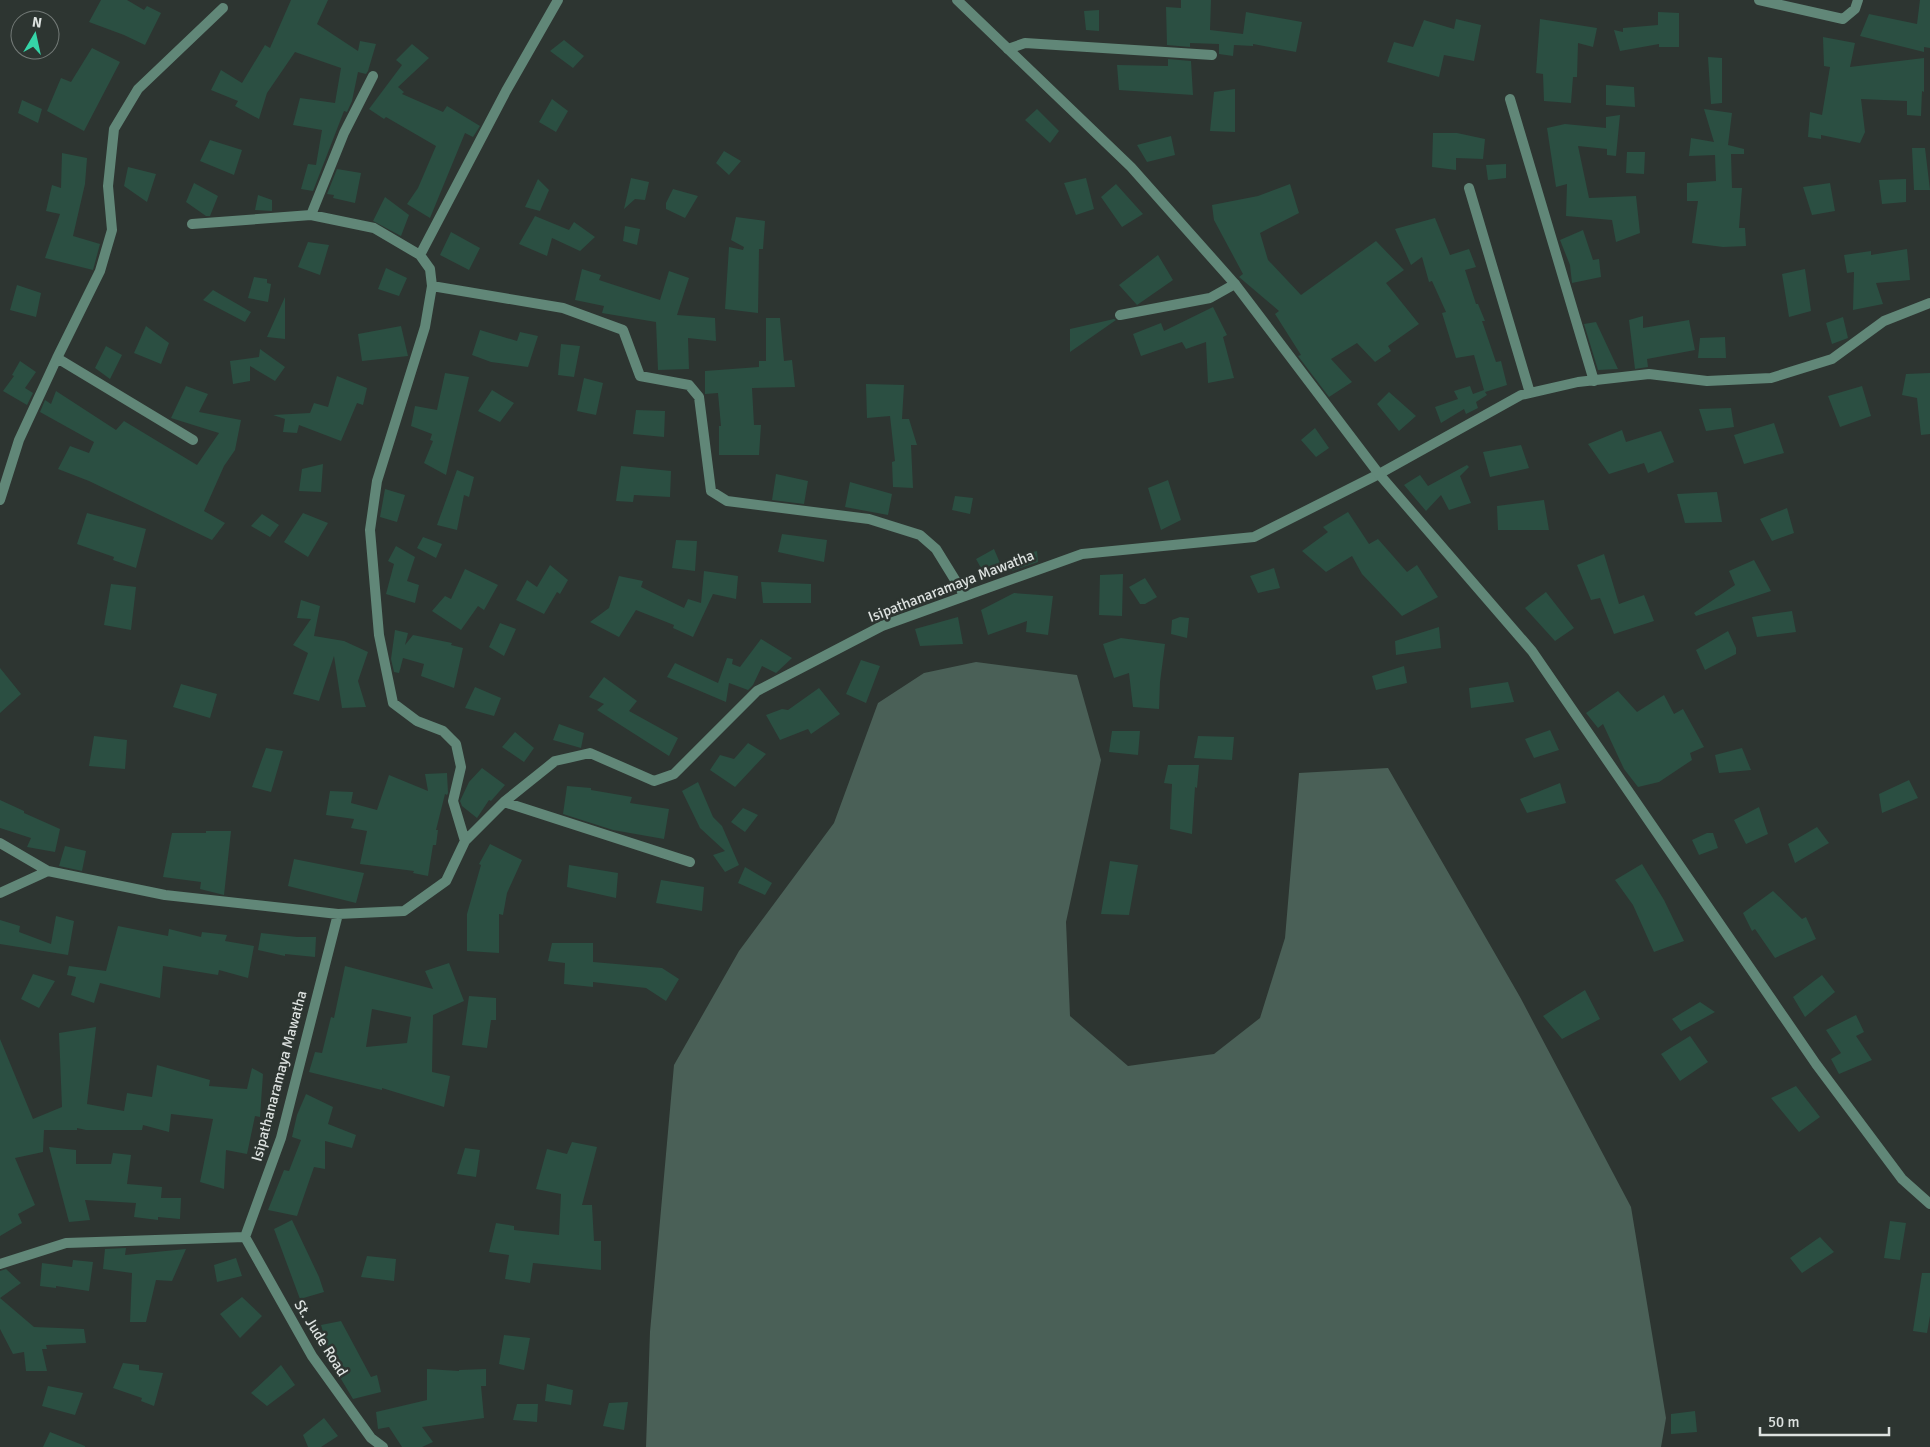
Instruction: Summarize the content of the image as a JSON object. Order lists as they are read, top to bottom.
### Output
{
  "streets": {
    "street": ["Isipathanaramaya Mawatha", "St. Jude Road"]
  },
  "crossings": [
    ["Isipathanaramaya Mawatha", "St. Jude Road"]
  ],
  "scale_bar": "50 m",
  "north": "top"
}
